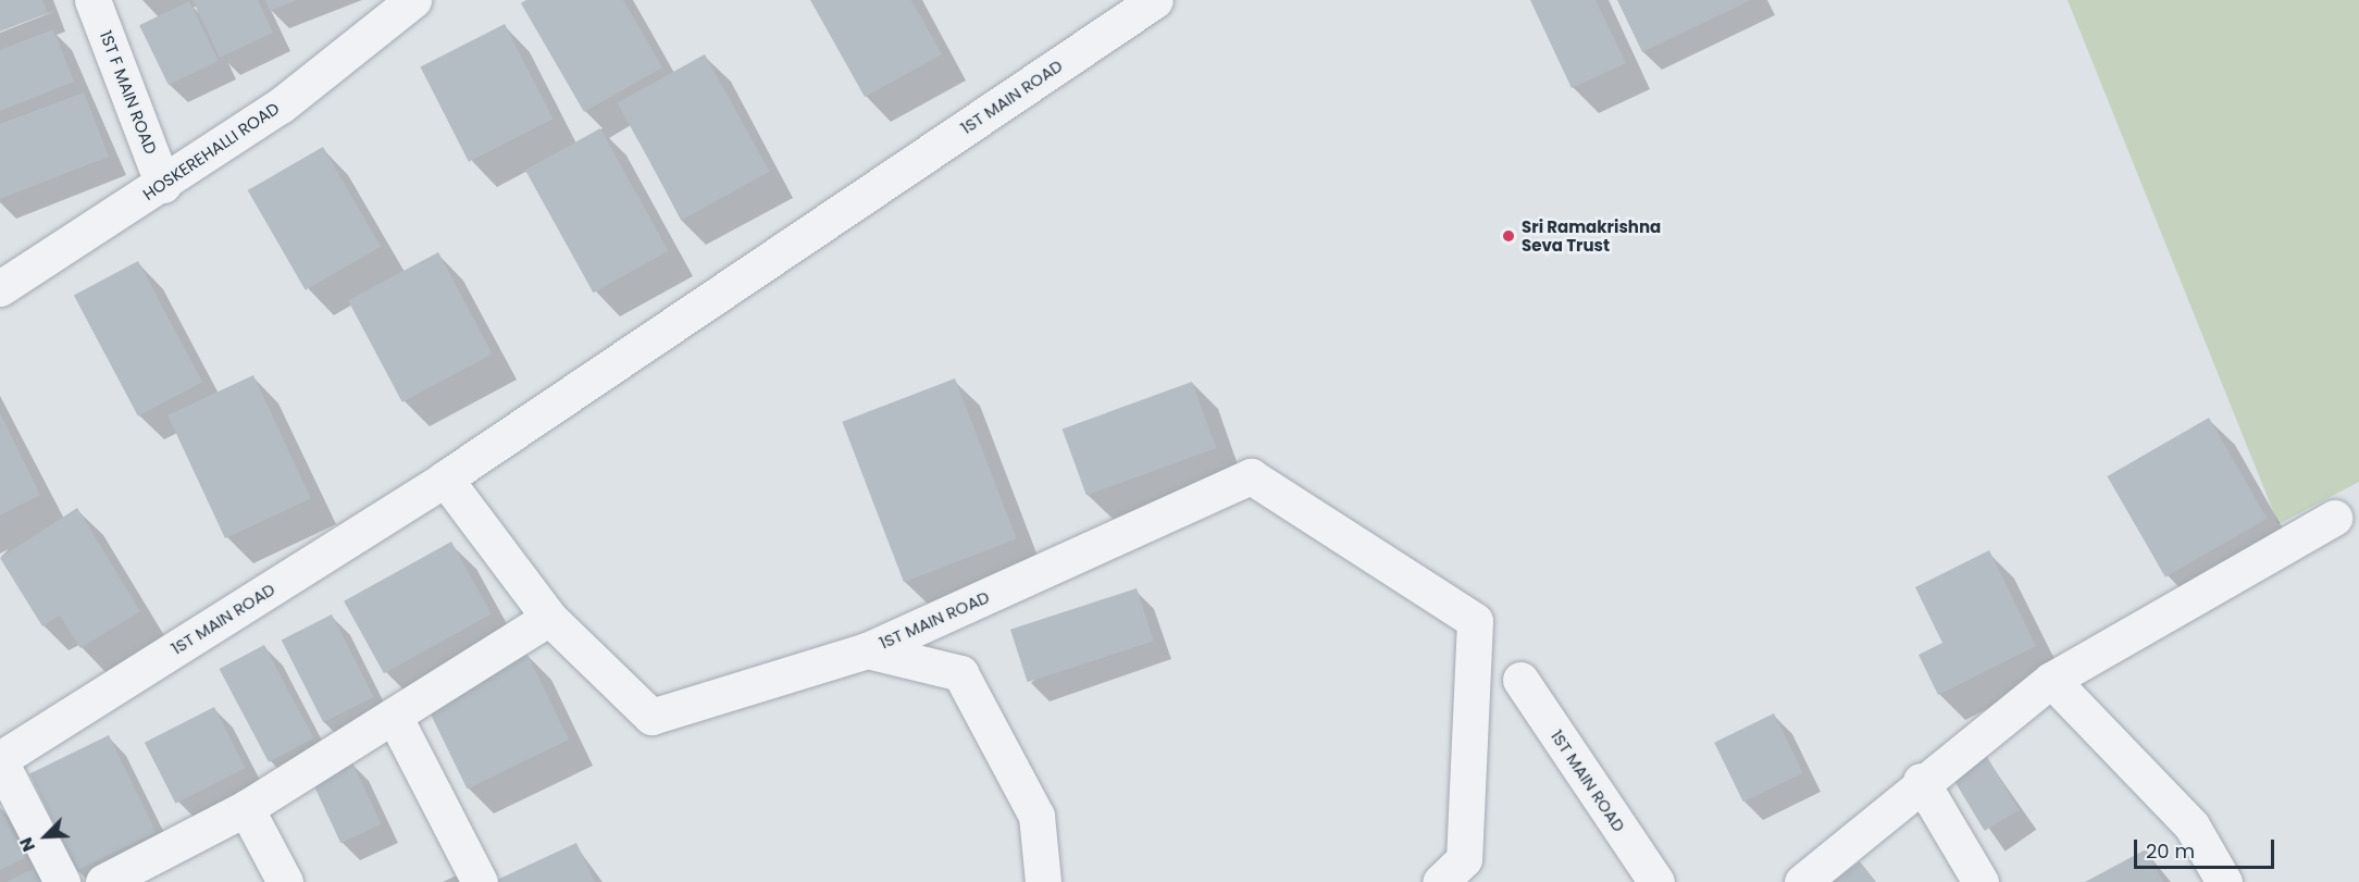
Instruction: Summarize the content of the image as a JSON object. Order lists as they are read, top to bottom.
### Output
{
  "streets": {
    "street": ["1ST F MAIN ROAD", "1ST MAIN ROAD", "HOSKEREHALLI ROAD"]
  },
  "crossings": [
    ["1ST F MAIN ROAD", "HOSKEREHALLI ROAD"]
  ],
  "places": ["Sri Ramakrishna Seva Trust"],
  "scale_bar": "20 m",
  "north": "bottom left"
}
